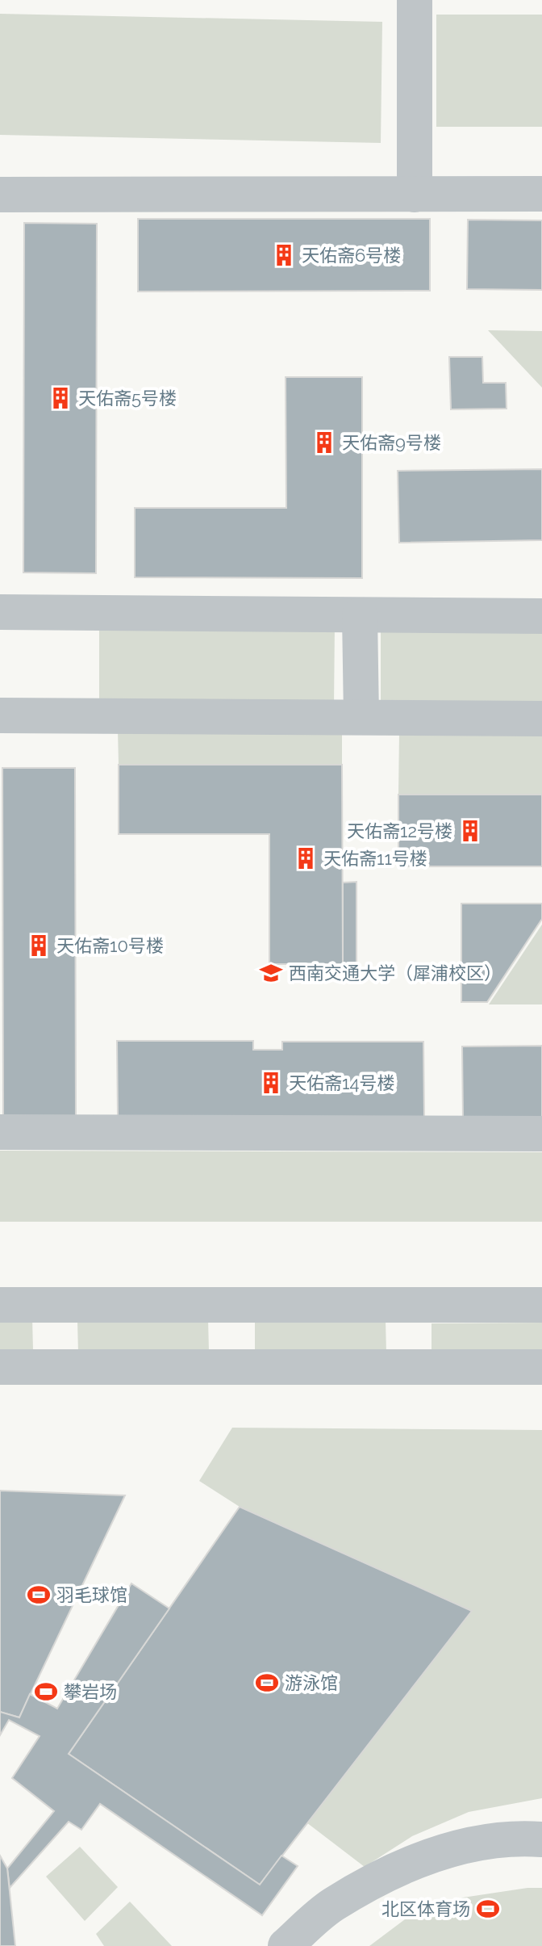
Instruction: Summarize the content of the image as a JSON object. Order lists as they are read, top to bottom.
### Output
{
  "places": {
    "building": [
      "天佑斋6号楼",
      "天佑斋5号楼",
      "天佑斋9号楼",
      "天佑斋12号楼",
      "天佑斋11号楼",
      "天佑斋10号楼",
      "天佑斋14号楼"
    ],
    "school or university": ["西南交通大学（犀浦校区）"],
    "sports": [
      "羽毛球馆",
      "游泳馆",
      "攀岩场",
      "北区体育场"
    ]
  }
}
